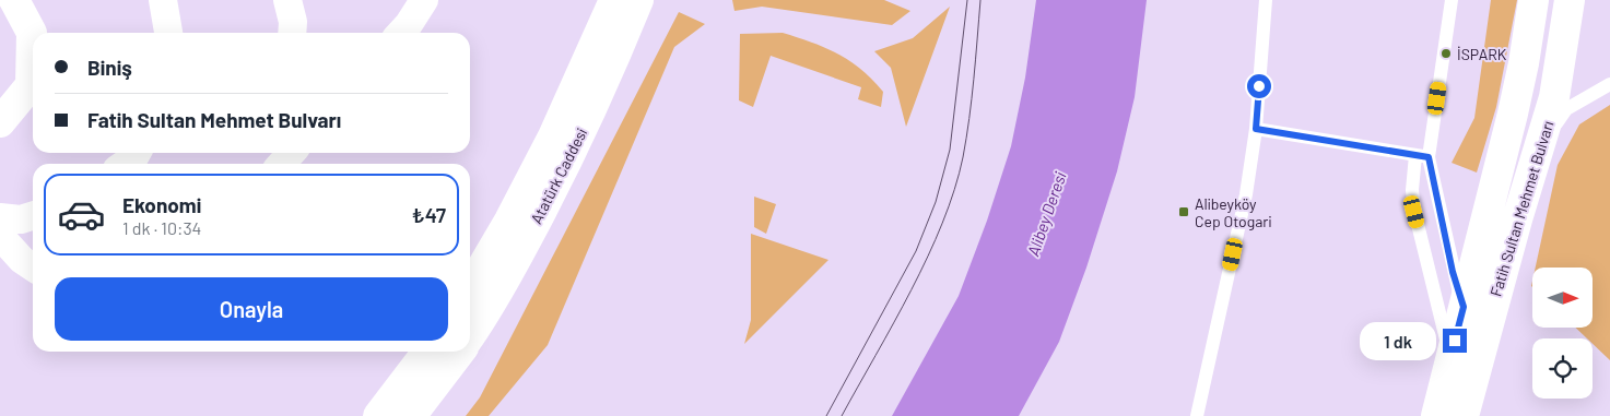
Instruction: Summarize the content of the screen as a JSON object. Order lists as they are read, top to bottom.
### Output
{
  "streets": {
    "main road": ["Atatürk Caddesi", "Fatih Sultan Mehmet Bulvarı"]
  },
  "water": ["Alibey Deresi"],
  "places": {
    "other": ["İSPARK"],
    "transit": ["Alibeyköy Cep Otogari"]
  },
  "north": "right",
  "page": {
    "banner": ["Biniş", "Fatih Sultan Mehmet Bulvarı"],
    "list": [
      {
        "name": "Ekonomi",
        "note": "1 dk · 10:34",
        "value": "₺47"
      }
    ],
    "buttons": "Onayla",
    "bubble": "1 dk"
  }
}
